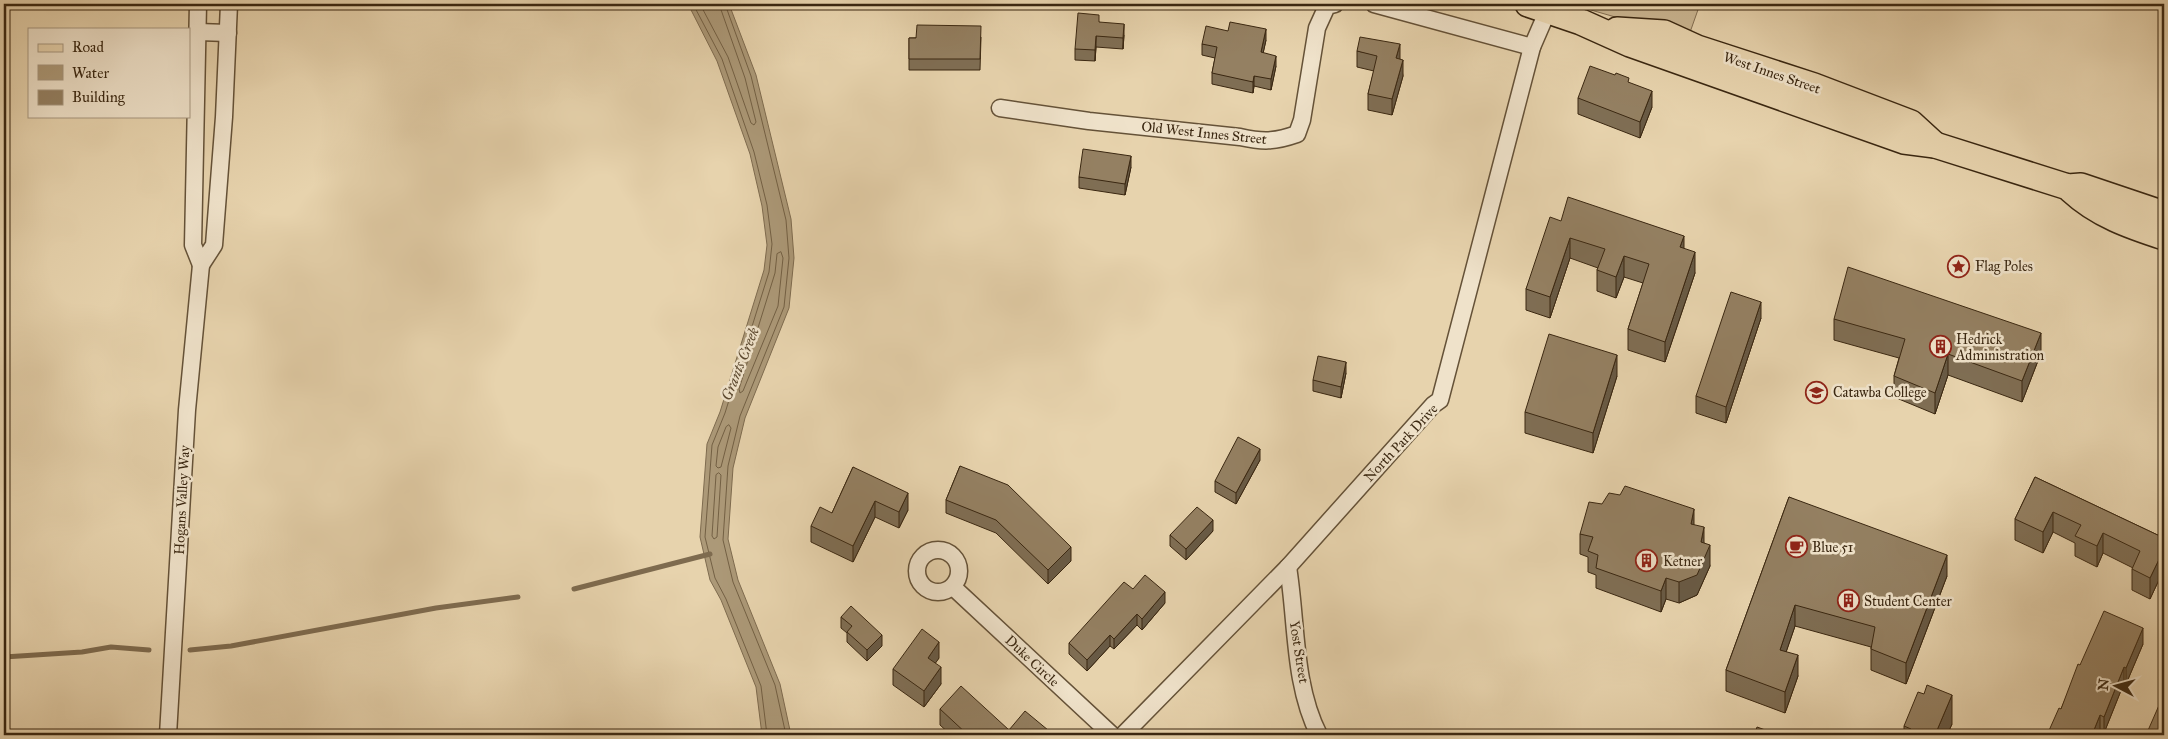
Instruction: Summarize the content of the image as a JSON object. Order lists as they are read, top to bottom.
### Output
{
  "streets": {
    "main road": ["West Innes Street"],
    "street": [
      "Old West Innes Street",
      "North Park Drive",
      "Hogans Valley Way",
      "Yost Street",
      "Duke Circle"
    ]
  },
  "crossings": [
    ["West Innes Street", "North Park Drive"],
    ["North Park Drive", "Yost Street"]
  ],
  "water": ["Grants Creek"],
  "places": {
    "place": ["Flag Poles"],
    "building": ["Hedrick Administration", "Ketner", "Student Center"],
    "school or university": ["Catawba College"],
    "cafe": ["Blue 51"]
  },
  "legend": ["Road", "Water", "Building"],
  "north": "left"
}
